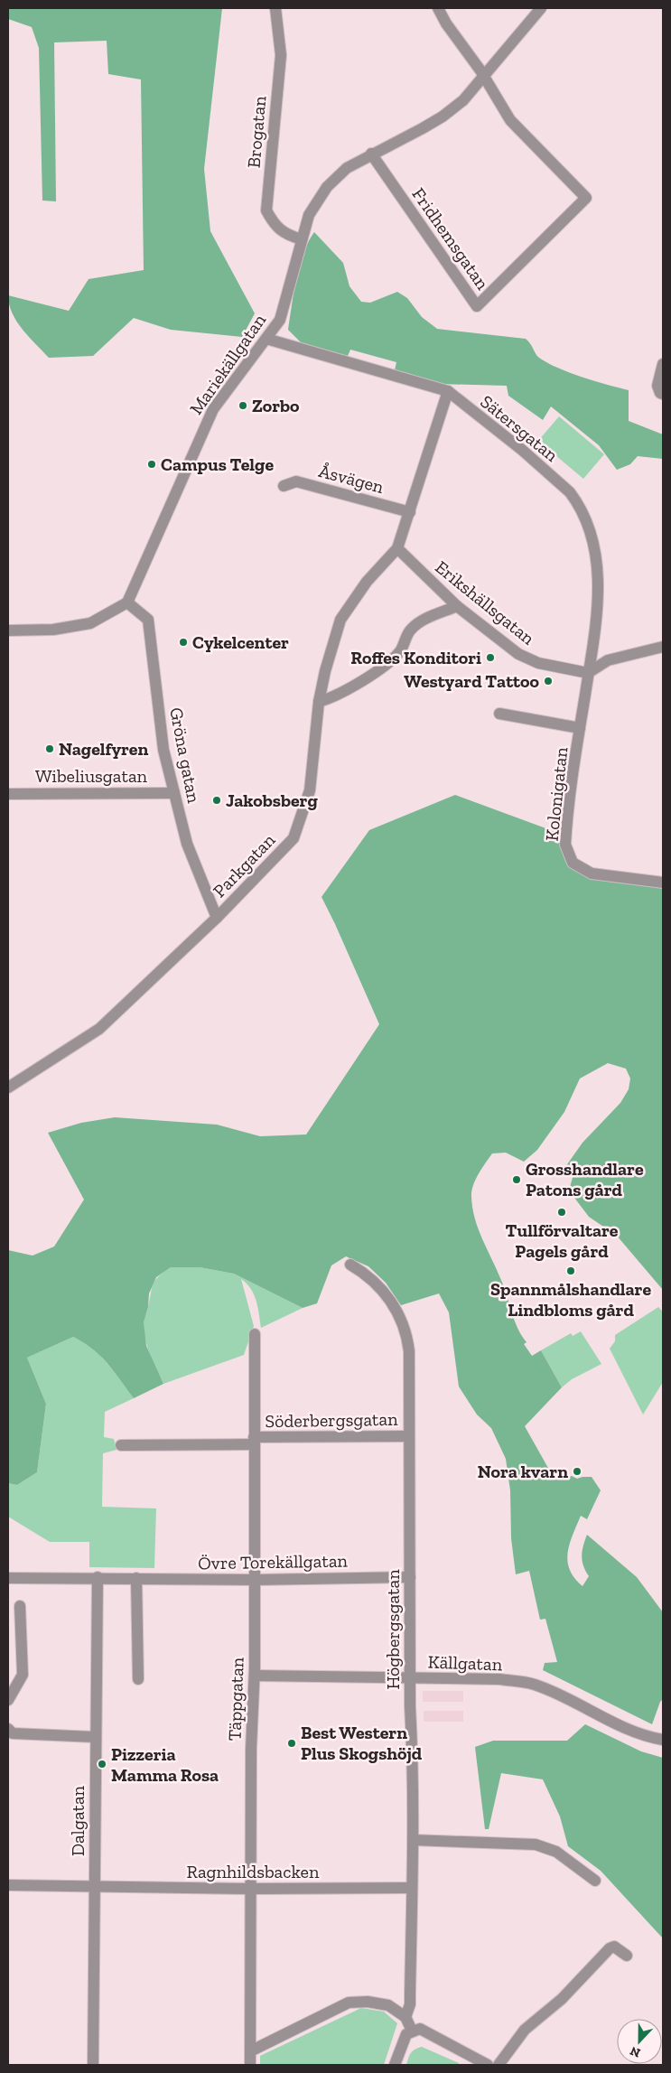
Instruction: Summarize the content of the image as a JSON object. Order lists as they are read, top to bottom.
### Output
{
  "streets": {
    "street": [
      "Brogatan",
      "Fridhemsgatan",
      "Mariekällgatan",
      "Sätersgatan",
      "Åsvägen",
      "Erikshällsgatan",
      "Gröna gatan",
      "Wibeliusgatan",
      "Kolonigatan",
      "Parkgatan",
      "Söderbergsgatan",
      "Övre Torekällgatan",
      "Högbergsgatan",
      "Källgatan",
      "Täppgatan",
      "Dalgatan",
      "Ragnhildsbacken"
    ]
  },
  "crossings": [
    ["Brogatan", "Mariekällgatan"],
    ["Fridhemsgatan", "Mariekällgatan"],
    ["Mariekällgatan", "Sätersgatan"],
    ["Mariekällgatan", "Gröna gatan"],
    ["Sätersgatan", "Erikshällsgatan"],
    ["Sätersgatan", "Kolonigatan"],
    ["Sätersgatan", "Parkgatan"],
    ["Åsvägen", "Parkgatan"],
    ["Erikshällsgatan", "Kolonigatan"],
    ["Erikshällsgatan", "Parkgatan"],
    ["Gröna gatan", "Wibeliusgatan"],
    ["Gröna gatan", "Parkgatan"],
    ["Söderbergsgatan", "Högbergsgatan"],
    ["Söderbergsgatan", "Täppgatan"],
    ["Övre Torekällgatan", "Högbergsgatan"],
    ["Övre Torekällgatan", "Täppgatan"],
    ["Övre Torekällgatan", "Dalgatan"],
    ["Högbergsgatan", "Källgatan"],
    ["Högbergsgatan", "Ragnhildsbacken"],
    ["Källgatan", "Täppgatan"],
    ["Täppgatan", "Ragnhildsbacken"],
    ["Dalgatan", "Ragnhildsbacken"]
  ],
  "places": [
    "Zorbo",
    "Campus Telge",
    "Cykelcenter",
    "Roffes Konditori",
    "Westyard Tattoo",
    "Nagelfyren",
    "Jakobsberg",
    "Grosshandlare Patons gård",
    "Tullförvaltare Pagels gård",
    "Spannmålshandlare Lindbloms gård",
    "Nora kvarn",
    "Best Western Plus Skogshöjd",
    "Pizzeria Mamma Rosa"
  ],
  "north": "bottom"
}
